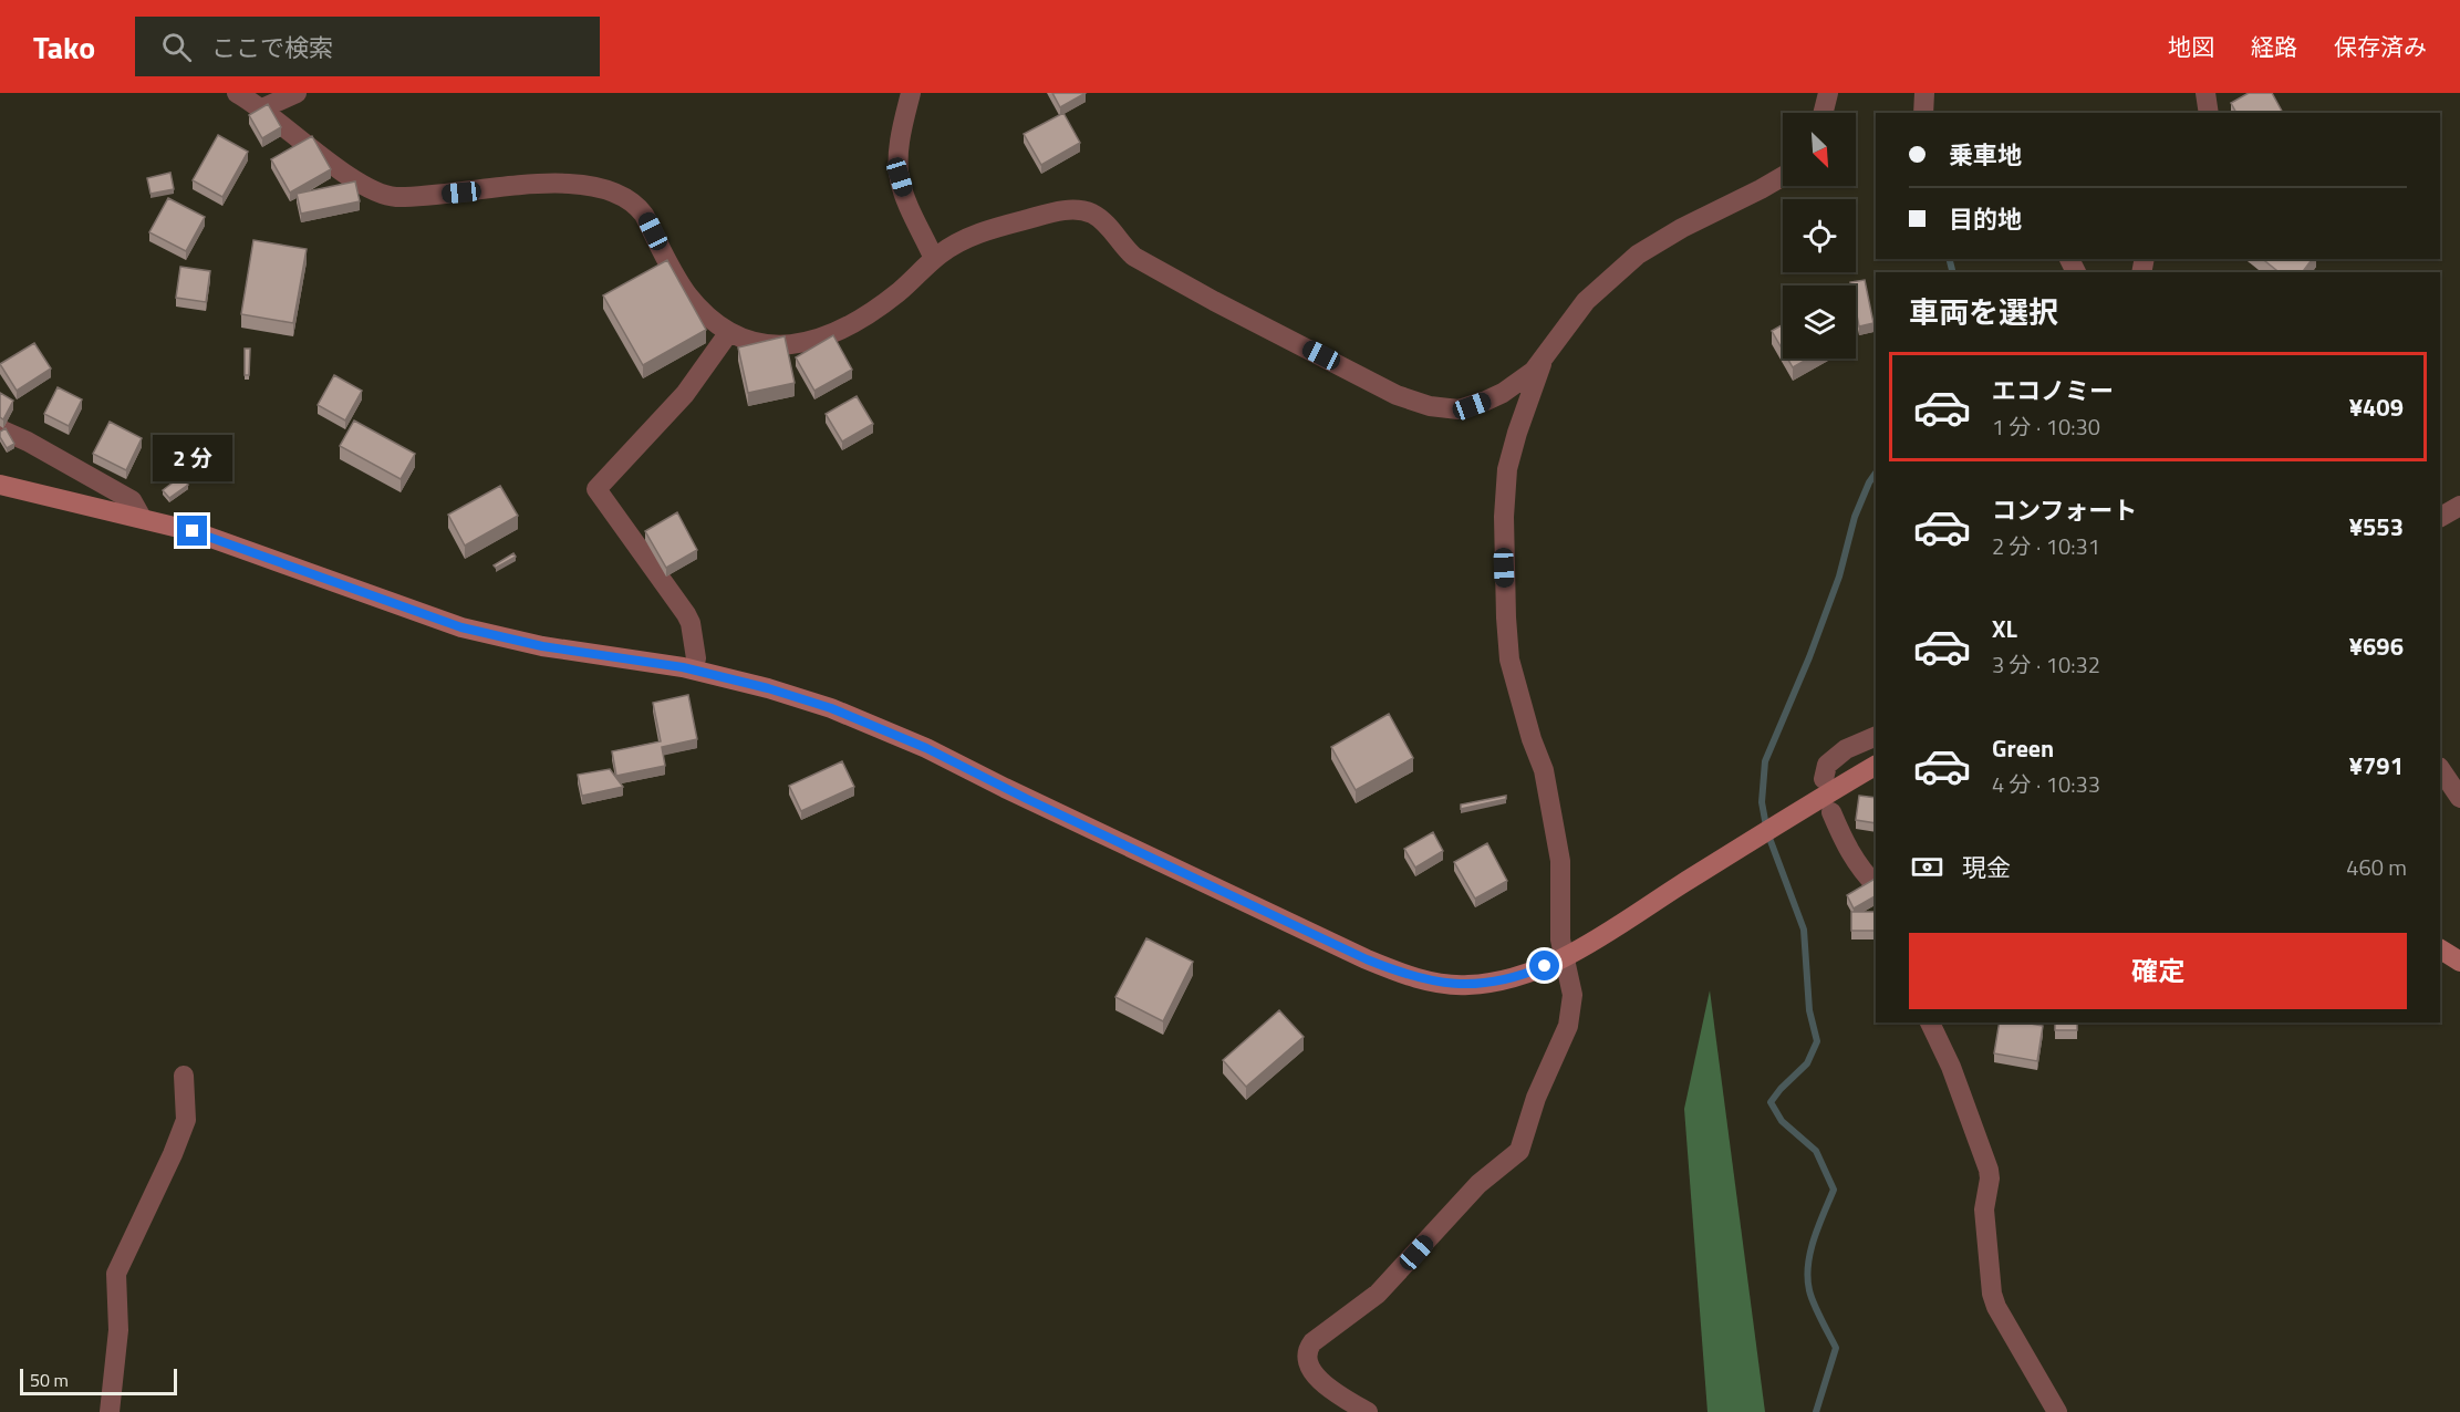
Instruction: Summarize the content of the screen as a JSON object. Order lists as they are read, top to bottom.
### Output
{
  "scale_bar": "50 m",
  "north": "bottom right",
  "page": {
    "header": "Tako",
    "search": "ここで検索",
    "nav": ["地図", "経路", "保存済み"],
    "banner": ["乗車地", "目的地"],
    "heading": "車両を選択",
    "list": [
      {
        "name": "エコノミー",
        "note": "1 分 · 10:30",
        "value": "¥409"
      },
      {
        "name": "コンフォート",
        "note": "2 分 · 10:31",
        "value": "¥553"
      },
      {
        "name": "XL",
        "note": "3 分 · 10:32",
        "value": "¥696"
      },
      {
        "name": "Green",
        "note": "4 分 · 10:33",
        "value": "¥791"
      }
    ],
    "bubble": "2 分",
    "pay": ["現金", "460 m"],
    "buttons": "確定",
    "scale": "50 m"
  }
}
